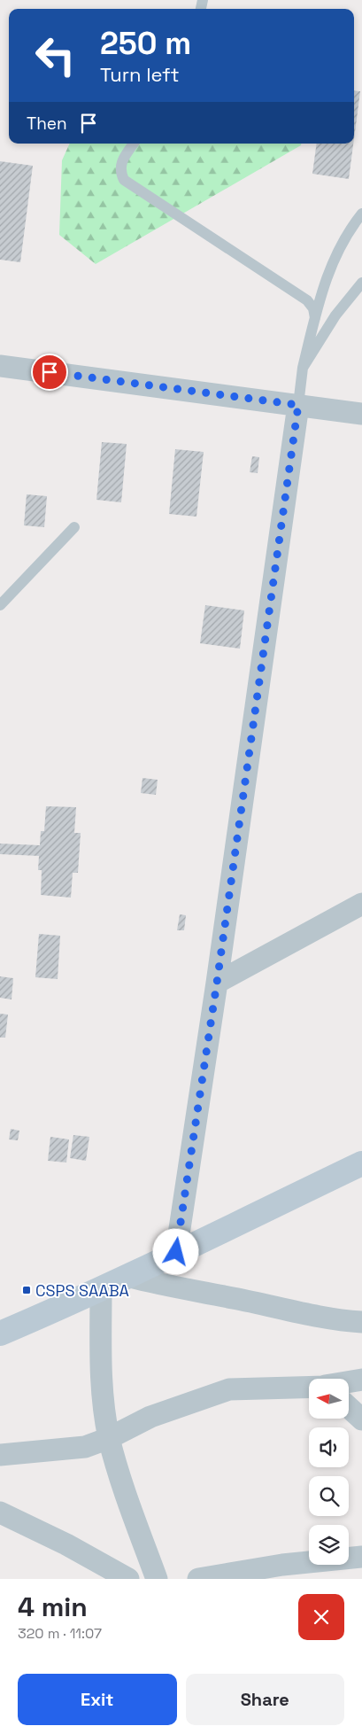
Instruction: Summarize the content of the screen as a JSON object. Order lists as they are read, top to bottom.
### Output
{
  "places": {
    "transit": ["CSPS SAABA"]
  },
  "north": "left",
  "page": {
    "turn": ["250 m", "Turn left"],
    "then": "Then",
    "heading": ["4 min", "320 m · 11:07"],
    "buttons": ["Exit", "Share"]
  }
}
